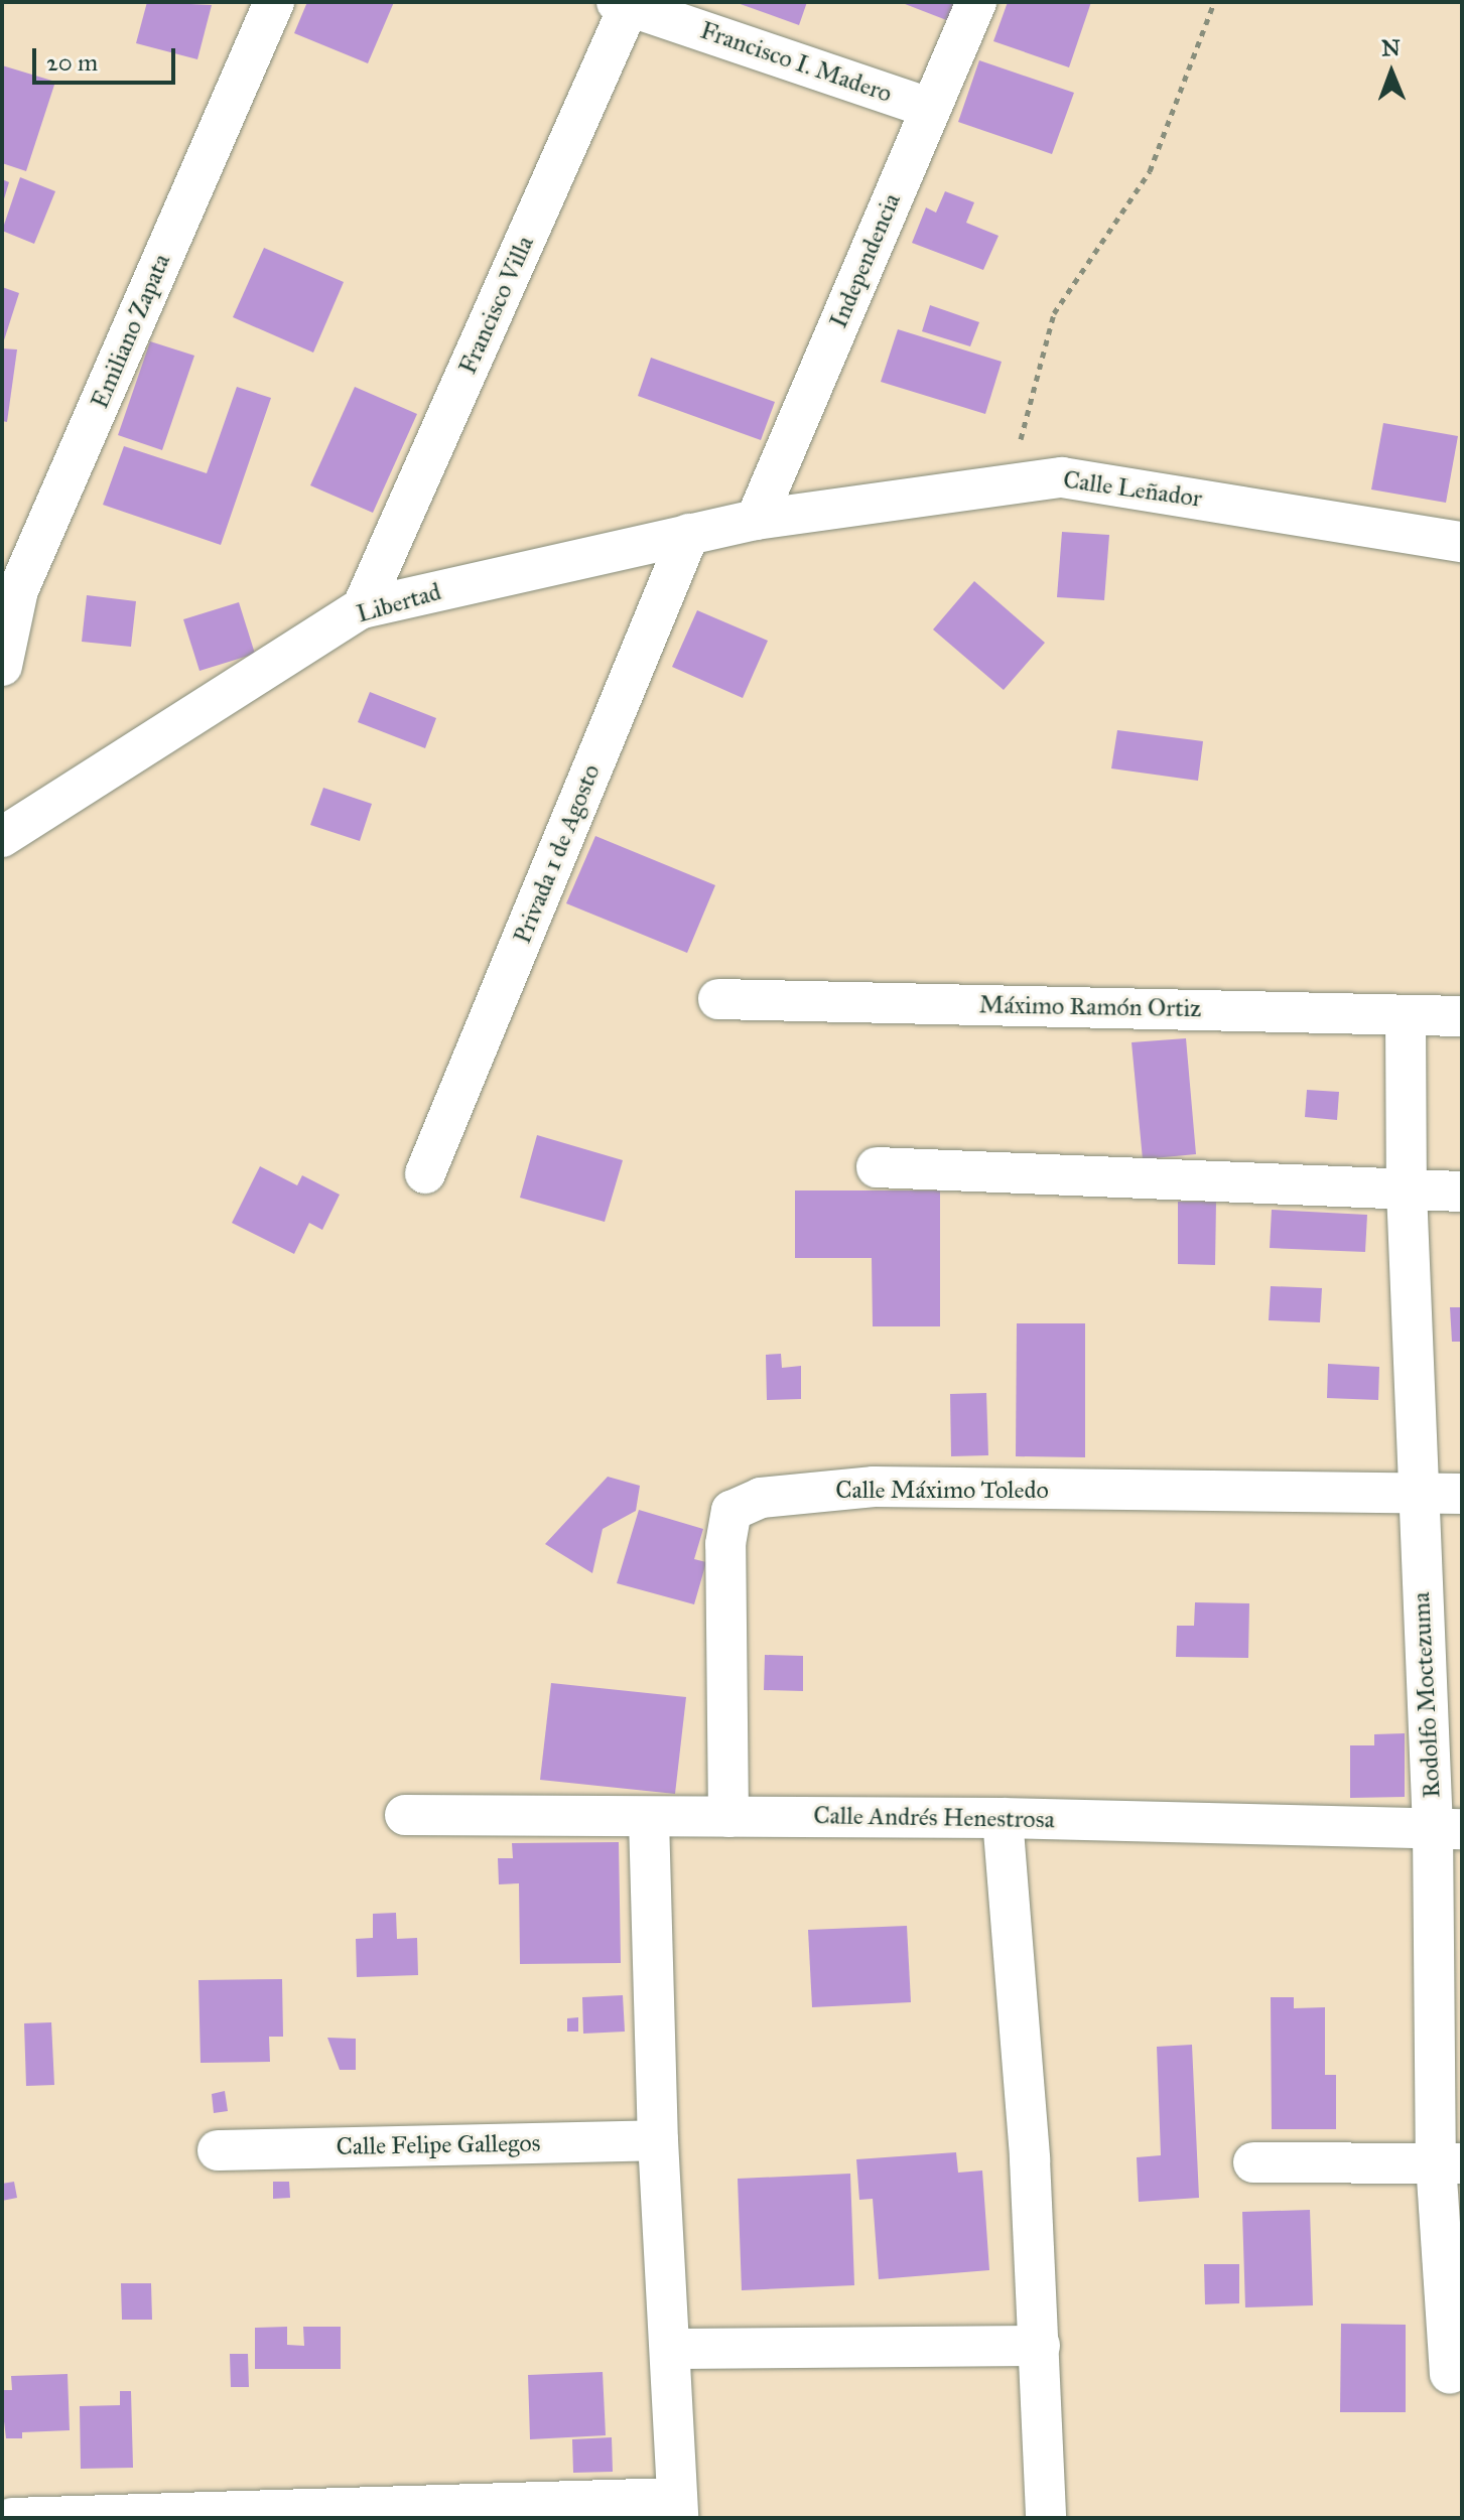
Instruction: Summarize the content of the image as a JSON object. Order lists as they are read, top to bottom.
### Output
{
  "streets": {
    "street": [
      "Francisco I. Madero",
      "Independencia",
      "Francisco Villa",
      "Emiliano Zapata",
      "Calle Leñador",
      "Libertad",
      "Privada 1 de Agosto",
      "Máximo Ramón Ortiz",
      "Calle Máximo Toledo",
      "Rodolfo Moctezuma",
      "Calle Andrés Henestrosa",
      "Calle Felipe Gallegos"
    ]
  },
  "crossings": [
    ["Francisco I. Madero", "Independencia"],
    ["Francisco I. Madero", "Francisco Villa"],
    ["Independencia", "Calle Leñador"],
    ["Independencia", "Libertad"],
    ["Francisco Villa", "Libertad"],
    ["Calle Leñador", "Libertad"],
    ["Libertad", "Privada 1 de Agosto"],
    ["Máximo Ramón Ortiz", "Rodolfo Moctezuma"],
    ["Calle Máximo Toledo", "Rodolfo Moctezuma"],
    ["Calle Máximo Toledo", "Calle Andrés Henestrosa"],
    ["Rodolfo Moctezuma", "Calle Andrés Henestrosa"]
  ],
  "scale_bar": "20 m",
  "north": "top"
}
